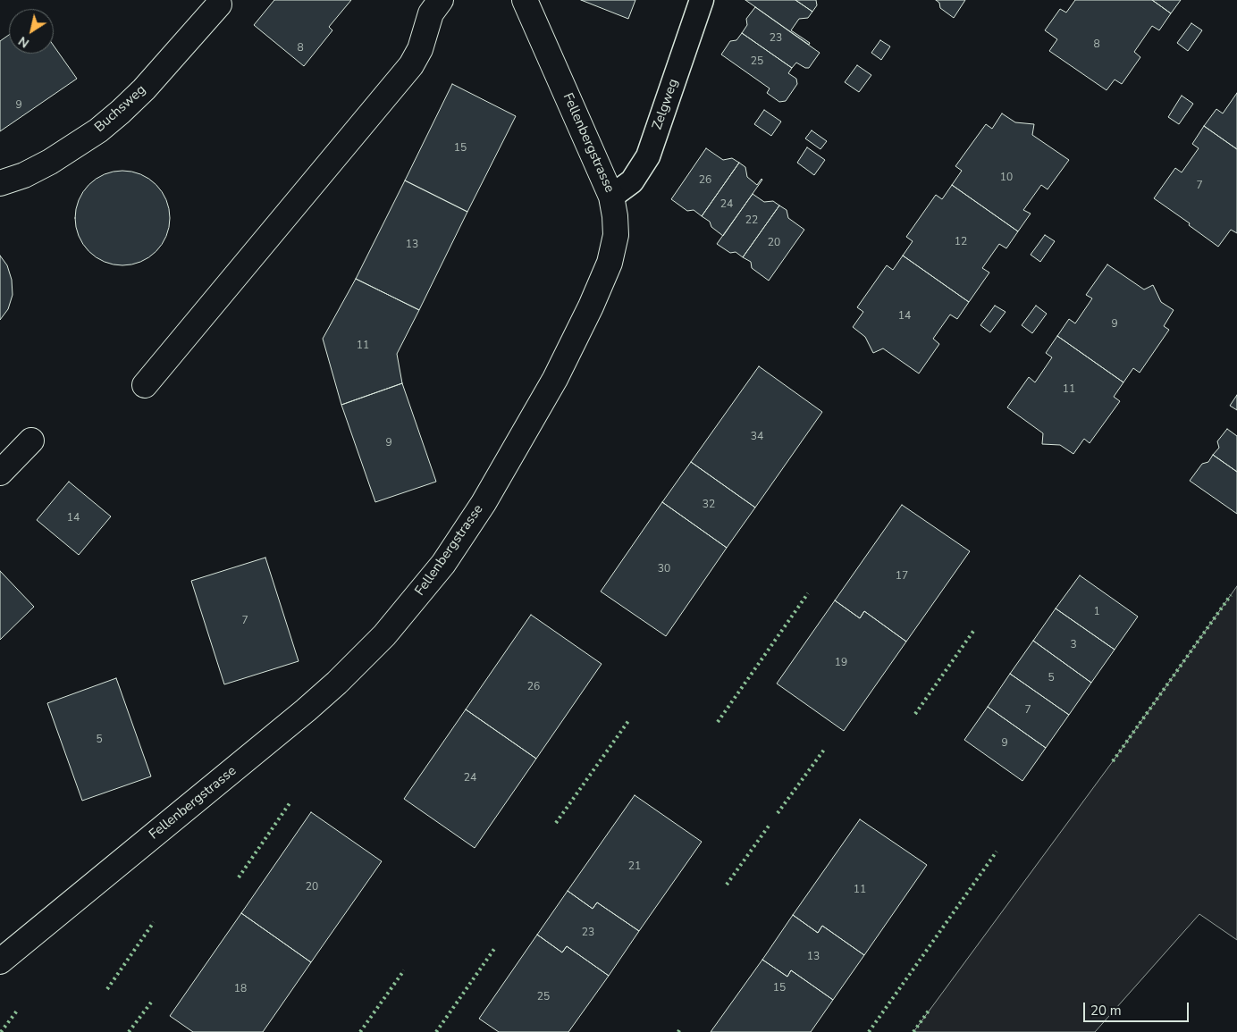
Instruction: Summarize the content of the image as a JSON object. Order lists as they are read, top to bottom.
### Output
{
  "streets": {
    "street": ["Zelgweg", "Buchsweg", "Fellenbergstrasse"]
  },
  "crossings": [
    ["Zelgweg", "Fellenbergstrasse"]
  ],
  "house_numbers": [
    "23",
    "8",
    "8",
    "25",
    "9",
    "15",
    "10",
    "26",
    "7",
    "24",
    "22",
    "12",
    "20",
    "13",
    "14",
    "9",
    "11",
    "11",
    "34",
    "9",
    "32",
    "14",
    "30",
    "17",
    "1",
    "7",
    "3",
    "19",
    "5",
    "26",
    "7",
    "5",
    "9",
    "24",
    "21",
    "20",
    "11",
    "23",
    "13",
    "15",
    "18",
    "25"
  ],
  "scale_bar": "20 m",
  "north": "bottom left"
}
